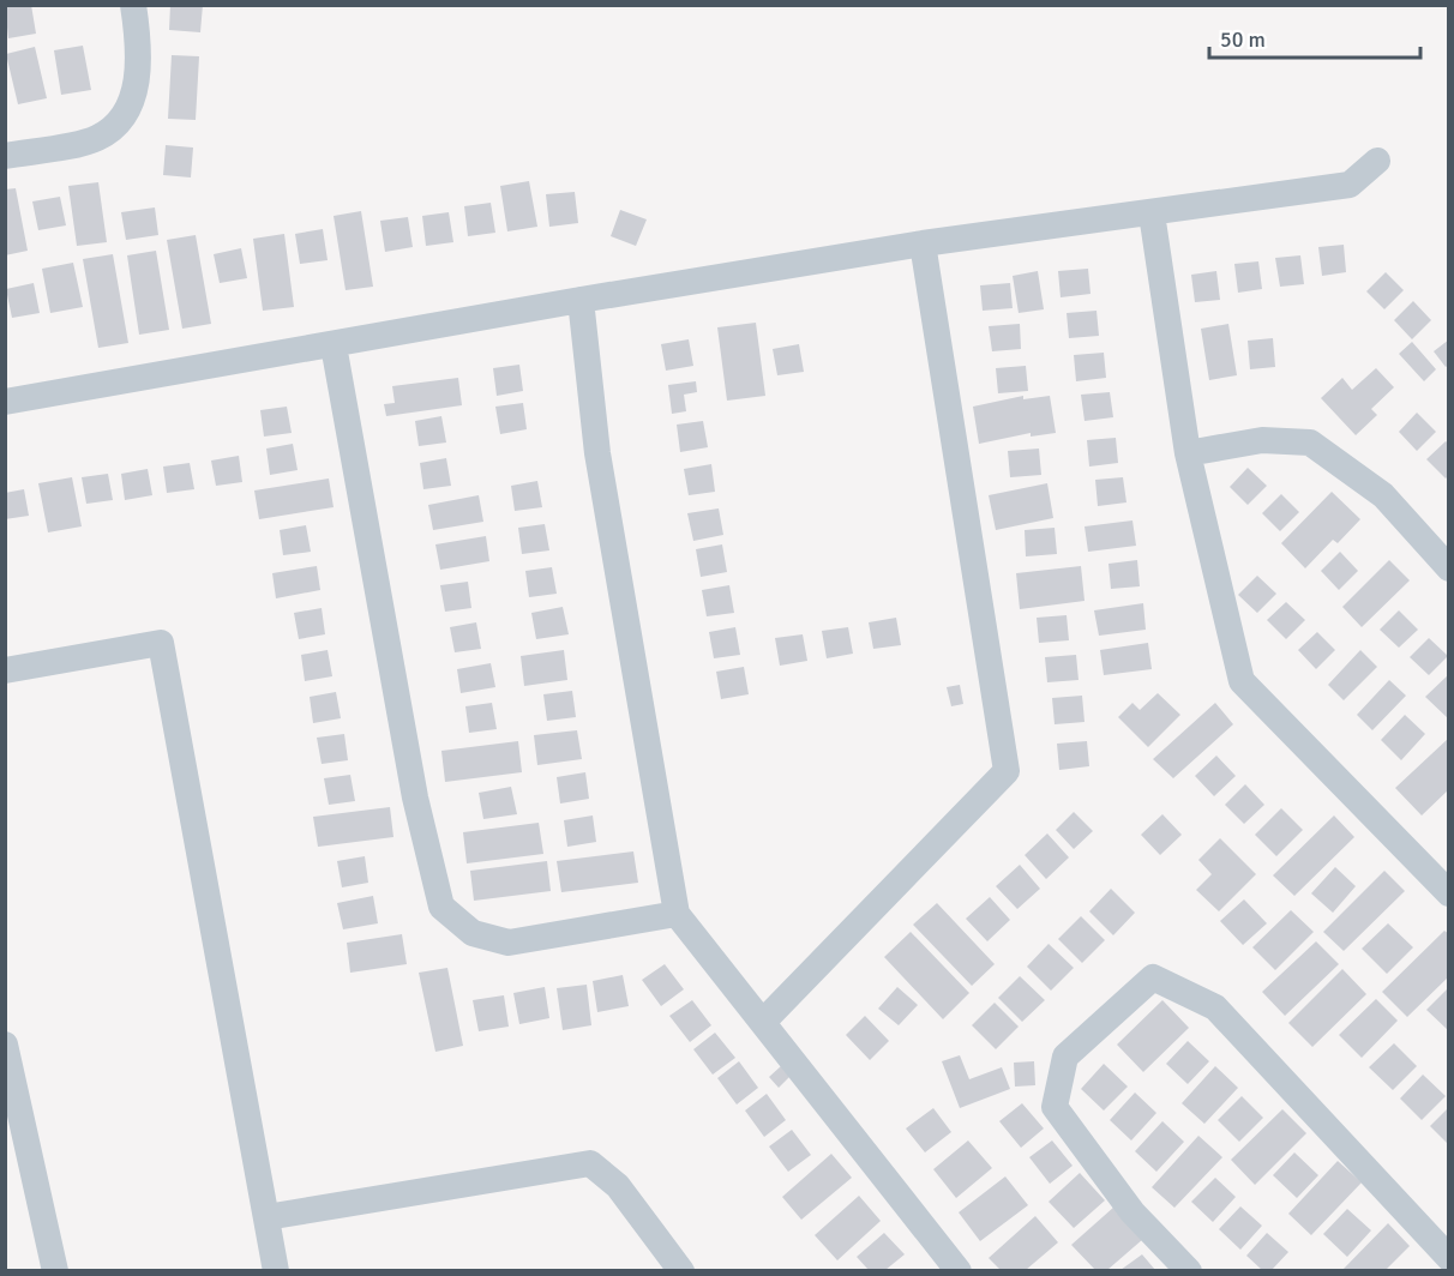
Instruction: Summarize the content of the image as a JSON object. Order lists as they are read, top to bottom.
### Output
{
  "scale_bar": "50 m"
}
